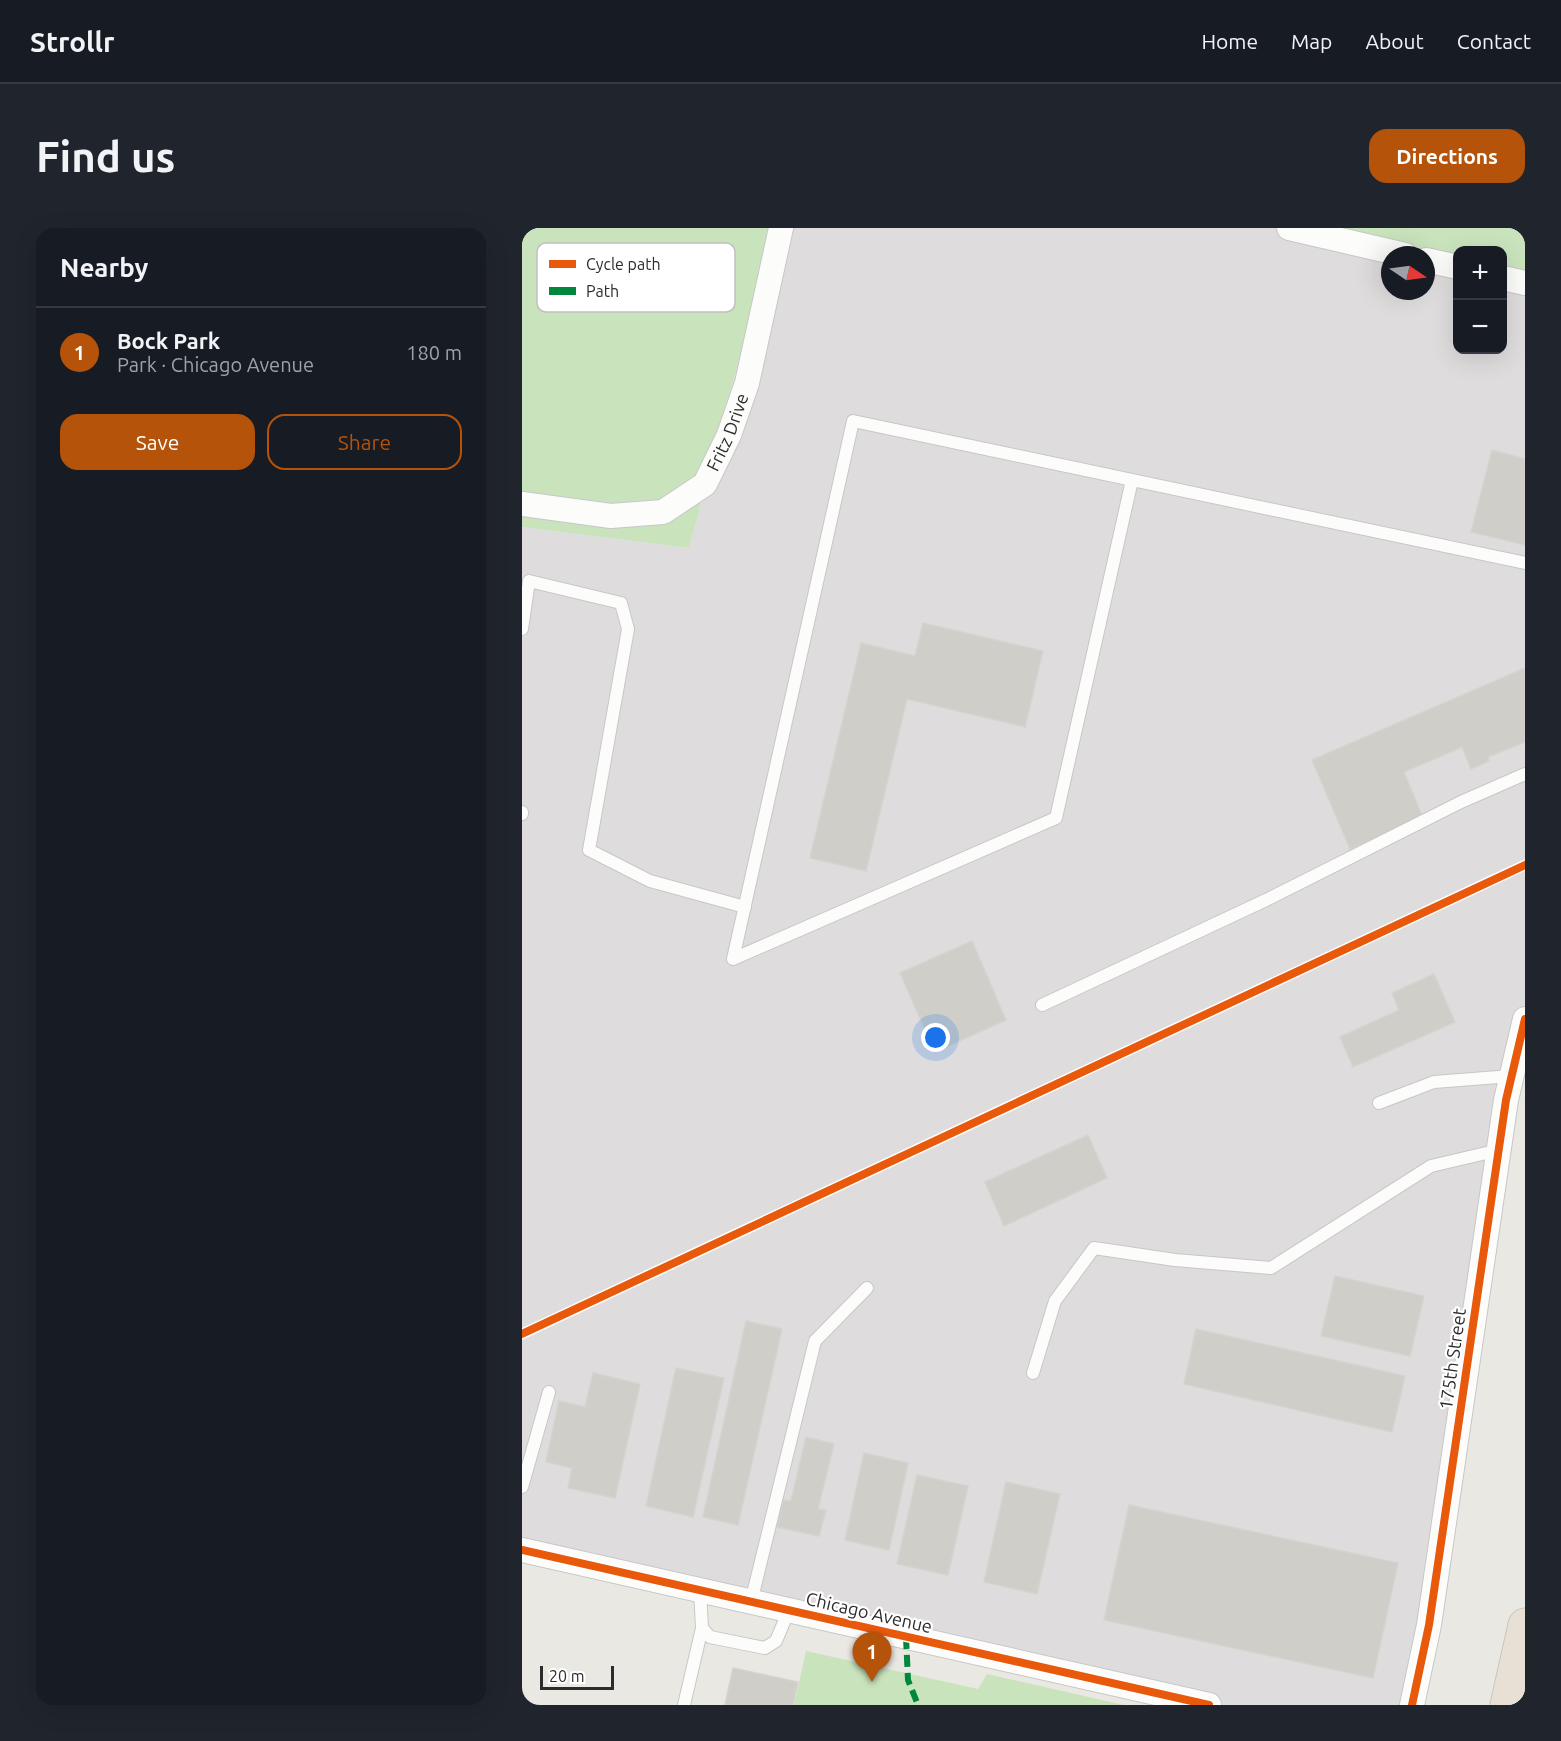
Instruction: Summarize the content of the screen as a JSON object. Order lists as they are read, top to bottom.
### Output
{
  "streets": {
    "street": ["Fritz Drive", "175th Street", "Chicago Avenue"]
  },
  "legend": ["Cycle path", "Path"],
  "scale_bar": "20 m",
  "north": "right",
  "page": {
    "header": "Strollr",
    "nav": [
      "Home",
      "Map",
      "About",
      "Contact"
    ],
    "buttons": [
      "Directions",
      ["Save", "Share"]
    ],
    "title": "Find us",
    "heading": "Nearby",
    "map_buttons": ["+", "−"],
    "list": [
      {
        "mark": "1",
        "name": "Bock Park",
        "note": "Park · Chicago Avenue",
        "value": "180 m"
      }
    ],
    "pins": "1",
    "scale": "20 m"
  }
}
